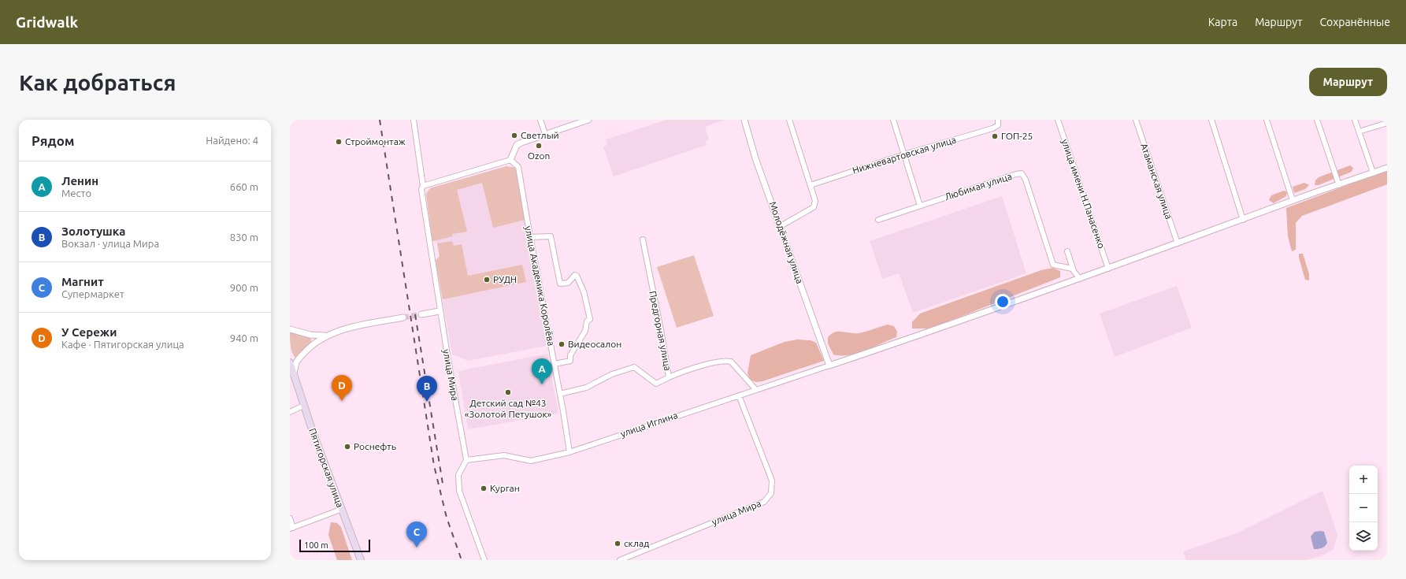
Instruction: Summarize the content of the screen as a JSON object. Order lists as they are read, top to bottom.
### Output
{
  "streets": {
    "main road": ["Пятигорская улица"],
    "street": [
      "Нижневартовская улица",
      "Атаманская улица",
      "Любимая улица",
      "улица имени Н.Панасенко",
      "Молодёжная улица",
      "улица Академика Королёва",
      "Предгорная улица",
      "улица Мира",
      "улица Иглина"
    ]
  },
  "crossings": [
    ["Молодёжная улица", "улица Иглина"],
    ["улица Академика Королёва", "улица Иглина"],
    ["Предгорная улица", "улица Иглина"],
    ["улица Мира", "улица Иглина"]
  ],
  "places": [
    "Светлый",
    "ГОП-25",
    "Строймонтаж",
    "Ozon",
    "РУДН",
    "Видеосалон",
    "Детский сад №43 «Золотой Петушок»",
    "Роснефть",
    "Курган",
    "склад"
  ],
  "scale_bar": "100 m",
  "page": {
    "header": "Gridwalk",
    "nav": ["Карта", "Маршрут", "Сохранённые"],
    "buttons": "Маршрут",
    "title": "Как добраться",
    "heading": ["Рядом", "Найдено: 4"],
    "list": [
      {
        "mark": "A",
        "name": "Ленин",
        "note": "Место",
        "value": "660 m"
      },
      {
        "mark": "B",
        "name": "Золотушка",
        "note": "Вокзал · улица Мира",
        "value": "830 m"
      },
      {
        "mark": "C",
        "name": "Магнит",
        "note": "Супермаркет",
        "value": "900 m"
      },
      {
        "mark": "D",
        "name": "У Сережи",
        "note": "Кафе · Пятигорская улица",
        "value": "940 m"
      }
    ],
    "pins": [
      "A",
      "D",
      "B",
      "C"
    ],
    "map_buttons": ["+", "−"],
    "scale": "100 m"
  }
}
